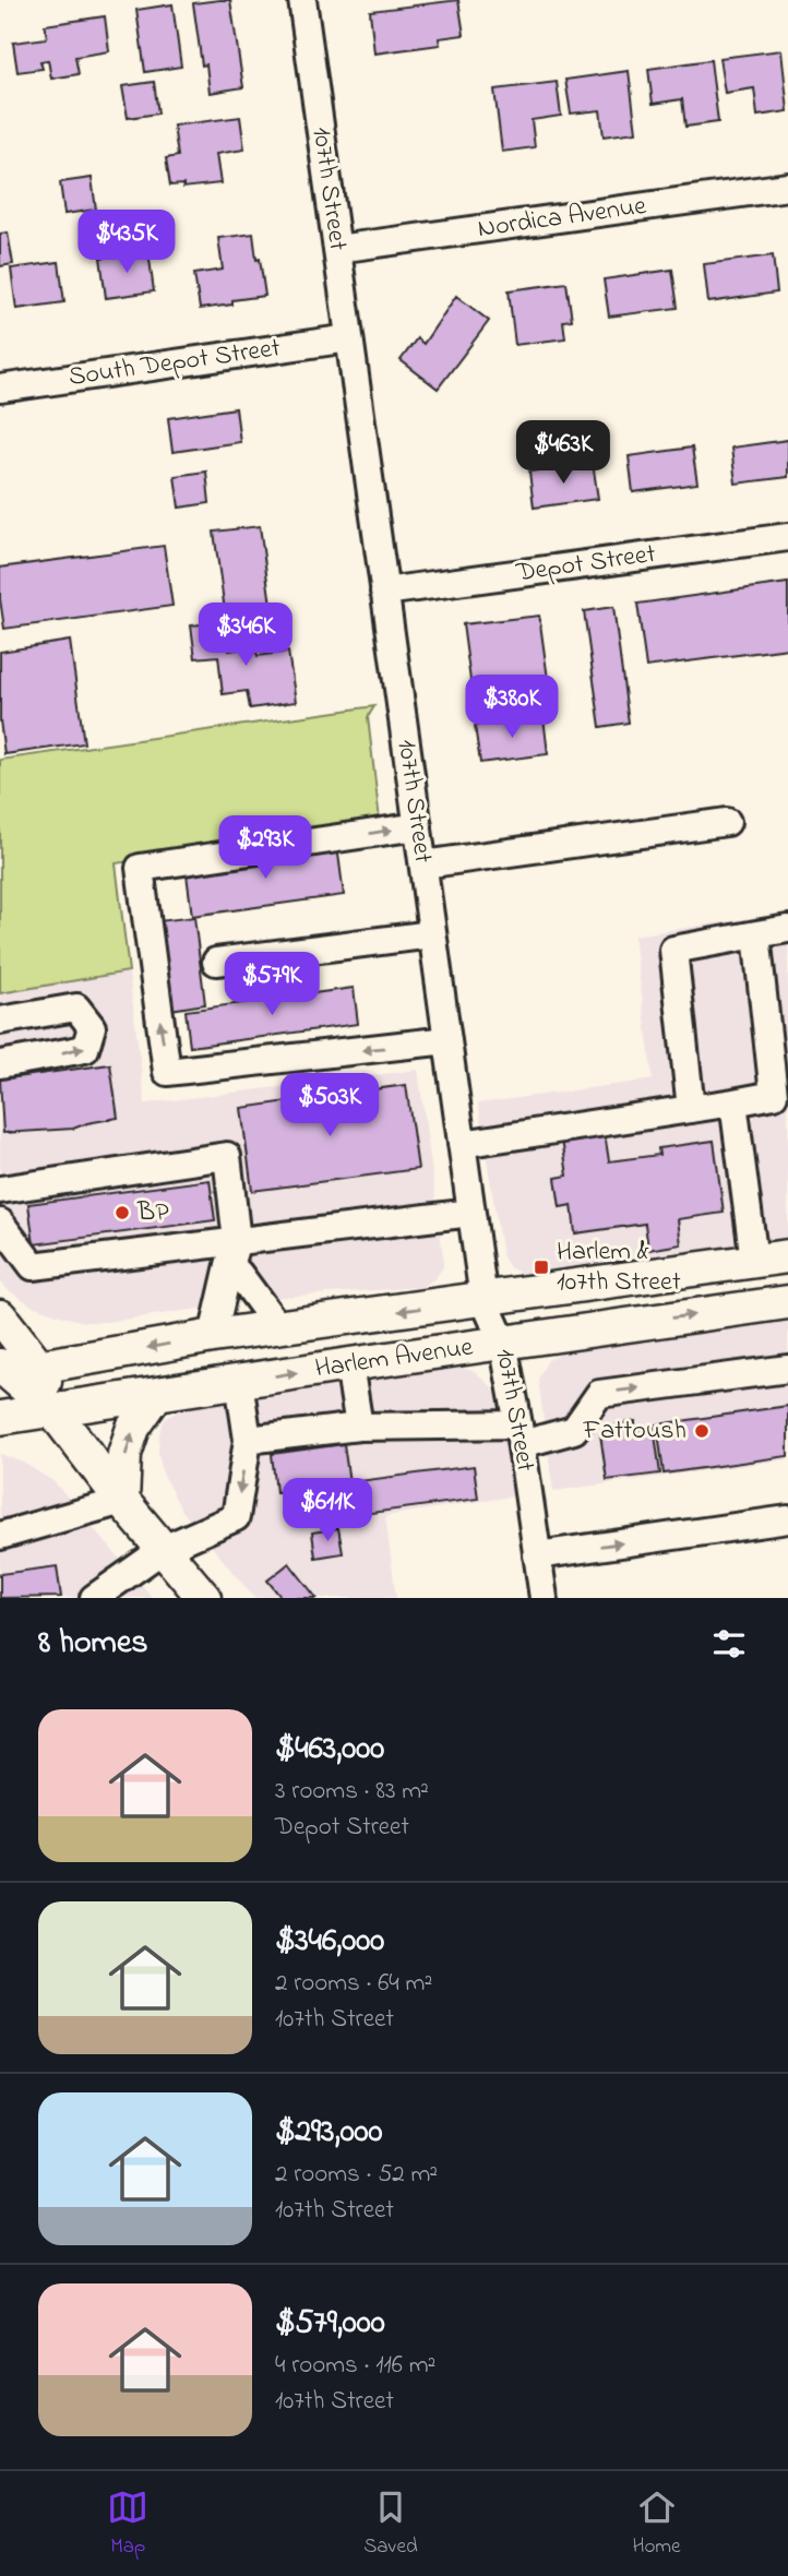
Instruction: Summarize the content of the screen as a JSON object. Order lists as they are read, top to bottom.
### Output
{
  "streets": {
    "main road": ["Harlem Avenue"],
    "street": [
      "107th Street",
      "Nordica Avenue",
      "South Depot Street",
      "Depot Street"
    ]
  },
  "crossings": [
    ["107th Street", "Nordica Avenue"],
    ["107th Street", "South Depot Street"],
    ["107th Street", "Depot Street"],
    ["107th Street", "Harlem Avenue"]
  ],
  "places": {
    "other": ["BP", "Fattoush"],
    "transit": ["Harlem & 107th Street"]
  },
  "page": {
    "price": [
      "$435K",
      "$463K",
      "$346K",
      "$380K",
      "$293K",
      "$579K",
      "$503K",
      "$611K"
    ],
    "heading": "8 homes",
    "list": [
      {
        "name": "$463,000",
        "note": "3 rooms · 83 m² · Depot Street"
      },
      {
        "name": "$346,000",
        "note": "2 rooms · 64 m² · 107th Street"
      },
      {
        "name": "$293,000",
        "note": "2 rooms · 52 m² · 107th Street"
      },
      {
        "name": "$579,000",
        "note": "4 rooms · 116 m² · 107th Street"
      }
    ],
    "tabs": ["Map", "Saved", "Home"]
  }
}
